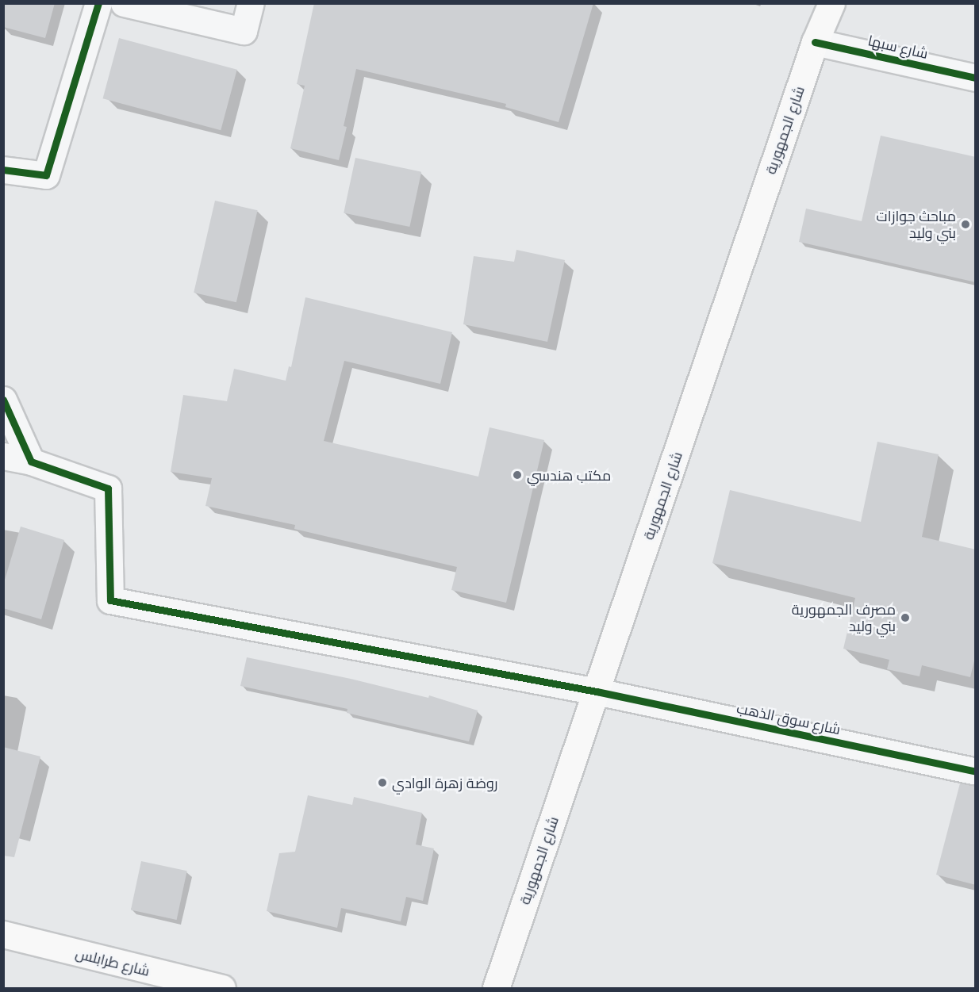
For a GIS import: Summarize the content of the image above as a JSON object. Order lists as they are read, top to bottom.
{
  "streets": {
    "main road": ["شارع الجمهورية", "شارع طرابلس"],
    "street": ["شارع سبها", "شارع سوق الذهب"]
  },
  "crossings": [
    ["شارع سبها", "شارع الجمهورية"],
    ["شارع الجمهورية", "شارع سوق الذهب"]
  ],
  "places": [
    "مباحث جوازات بني وليد",
    "مكتب هندسي",
    "مصرف الجمهورية بني وليد",
    "روضة زهرة الوادي"
  ]
}
